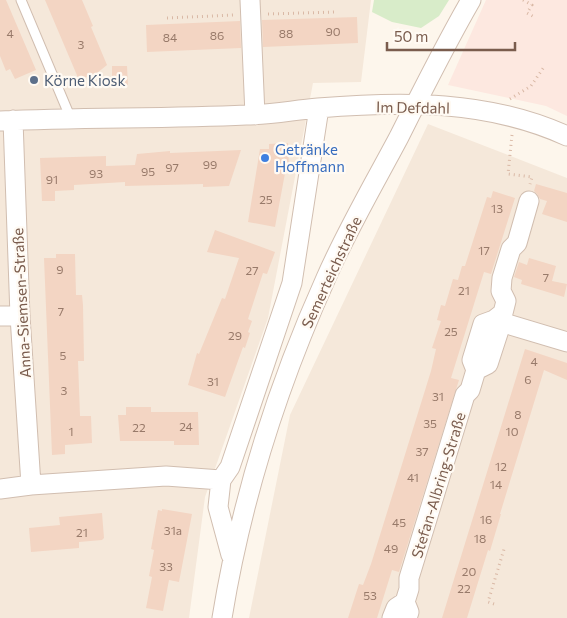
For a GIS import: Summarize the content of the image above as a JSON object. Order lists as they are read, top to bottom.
{
  "streets": {
    "street": [
      "Im Defdahl",
      "Semerteichstraße",
      "Anna-Siemsen-Straße",
      "Stefan-Albring-Straße"
    ]
  },
  "crossings": [
    ["Im Defdahl", "Semerteichstraße"],
    ["Im Defdahl", "Anna-Siemsen-Straße"]
  ],
  "places": ["Körne Kiosk", "Getränke Hoffmann"],
  "house_numbers": [
    "90",
    "4",
    "88",
    "86",
    "84",
    "3",
    "99",
    "97",
    "95",
    "93",
    "91",
    "25",
    "13",
    "17",
    "9",
    "27",
    "7",
    "21",
    "7",
    "25",
    "29",
    "5",
    "4",
    "6",
    "31",
    "3",
    "31",
    "8",
    "35",
    "24",
    "22",
    "1",
    "10",
    "37",
    "12",
    "41",
    "14",
    "16",
    "45",
    "31a",
    "21",
    "18",
    "49",
    "33",
    "20",
    "22",
    "53"
  ],
  "scale_bar": "50 m"
}
